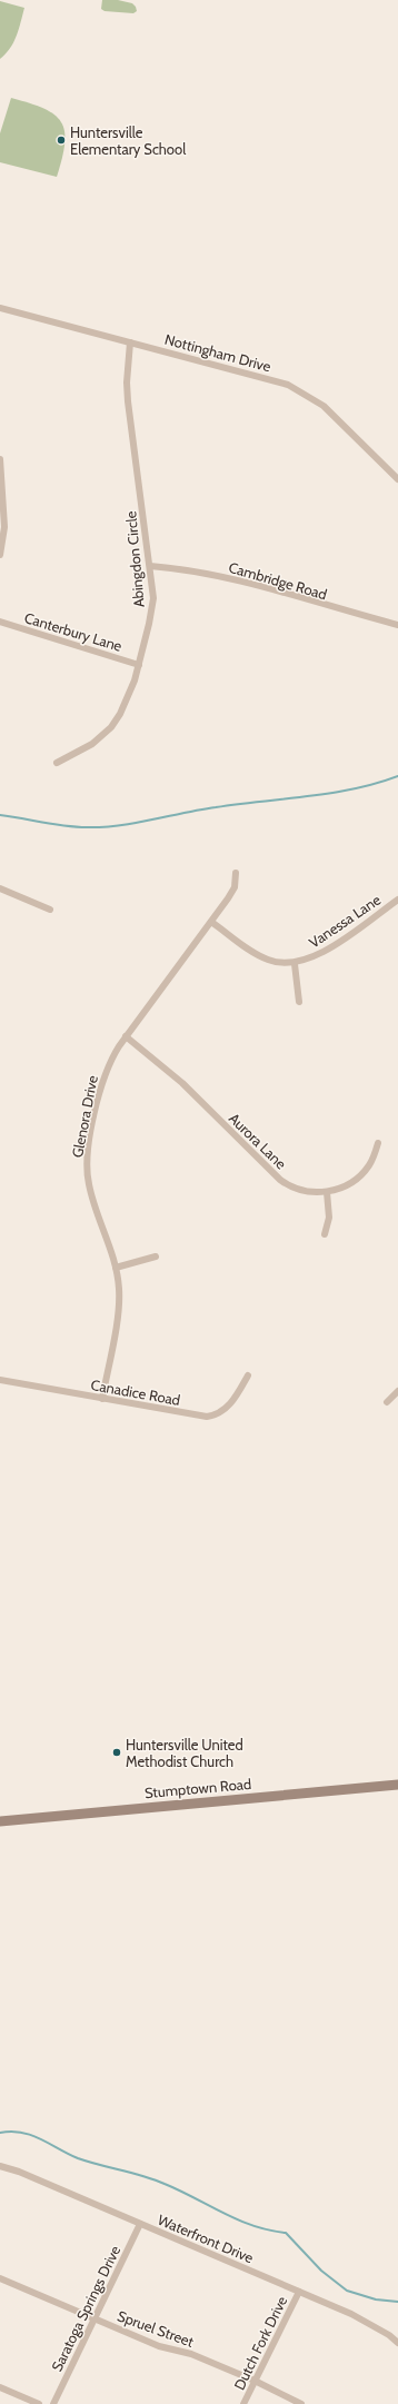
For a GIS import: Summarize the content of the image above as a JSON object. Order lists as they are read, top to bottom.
{
  "streets": {
    "street": [
      "Nottingham Drive",
      "Abingdon Circle",
      "Cambridge Road",
      "Canterbury Lane",
      "Vanessa Lane",
      "Glenora Drive",
      "Aurora Lane",
      "Canadice Road",
      "Stumptown Road",
      "Waterfront Drive",
      "Saratoga Springs Drive",
      "Spruel Street",
      "Dutch Fork Drive"
    ]
  },
  "crossings": [
    ["Nottingham Drive", "Abingdon Circle"],
    ["Abingdon Circle", "Cambridge Road"],
    ["Abingdon Circle", "Canterbury Lane"],
    ["Vanessa Lane", "Glenora Drive"],
    ["Glenora Drive", "Aurora Lane"],
    ["Glenora Drive", "Canadice Road"],
    ["Waterfront Drive", "Saratoga Springs Drive"],
    ["Waterfront Drive", "Dutch Fork Drive"],
    ["Saratoga Springs Drive", "Spruel Street"],
    ["Spruel Street", "Dutch Fork Drive"]
  ],
  "places": ["Huntersville Elementary School", "Huntersville United Methodist Church"]
}
